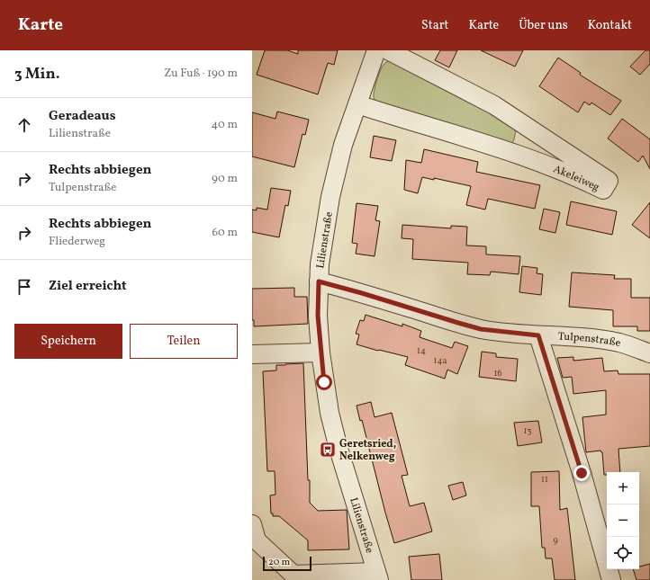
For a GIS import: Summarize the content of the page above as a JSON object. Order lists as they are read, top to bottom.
{
  "streets": {
    "street": ["Akeleiweg", "Lilienstraße", "Tulpenstraße"]
  },
  "crossings": [
    ["Akeleiweg", "Lilienstraße"],
    ["Lilienstraße", "Tulpenstraße"]
  ],
  "places": {
    "bus stop": ["Geretsried, Nelkenweg"]
  },
  "house_numbers": [
    "14",
    "14a",
    "16",
    "13",
    "11",
    "9"
  ],
  "scale_bar": "20 m",
  "page": {
    "header": "Karte",
    "nav": [
      "Start",
      "Karte",
      "Über uns",
      "Kontakt"
    ],
    "heading": ["3 Min.", "Zu Fuß · 190 m"],
    "list": [
      ["Geradeaus", "Lilienstraße", "40 m"],
      ["Rechts abbiegen", "Tulpenstraße", "90 m"],
      ["Rechts abbiegen", "Fliederweg", "60 m"],
      "Ziel erreicht"
    ],
    "buttons": ["Speichern", "Teilen"],
    "map_buttons": ["+", "−"],
    "scale": "20 m"
  }
}
